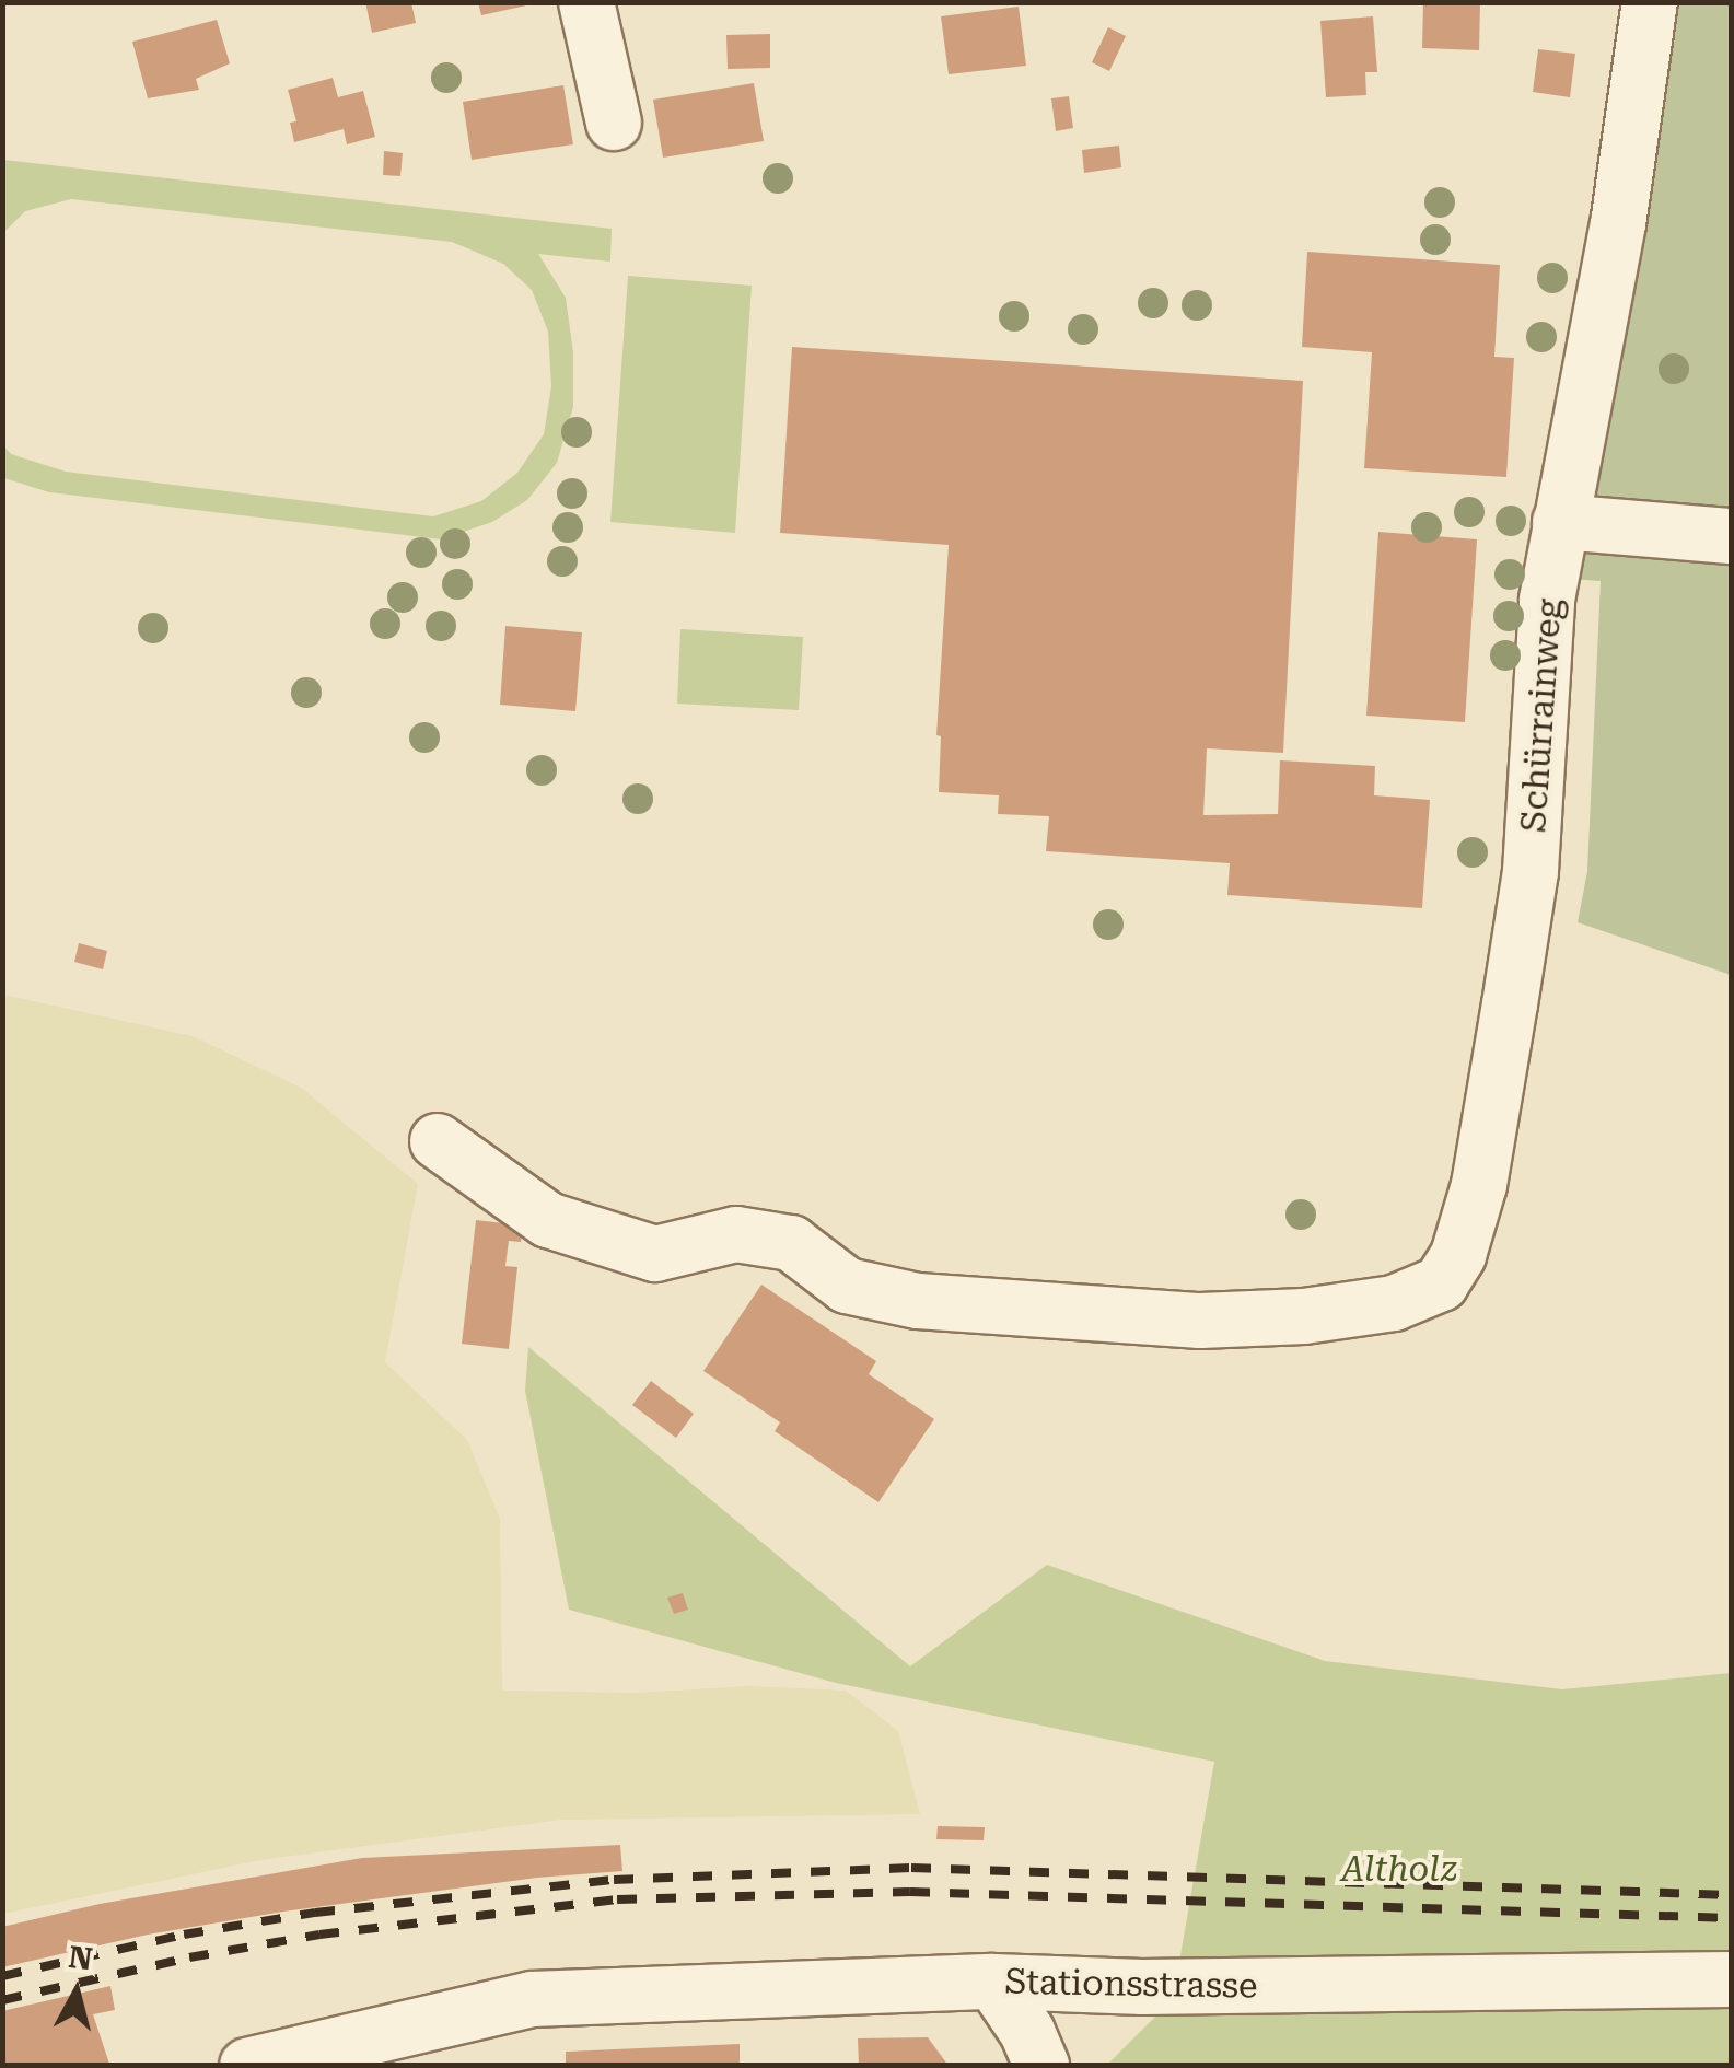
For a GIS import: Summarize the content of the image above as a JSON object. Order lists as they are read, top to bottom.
{
  "streets": {
    "street": ["Schürrainweg", "Stationsstrasse"]
  },
  "parks": ["Altholz"],
  "north": "top"
}
